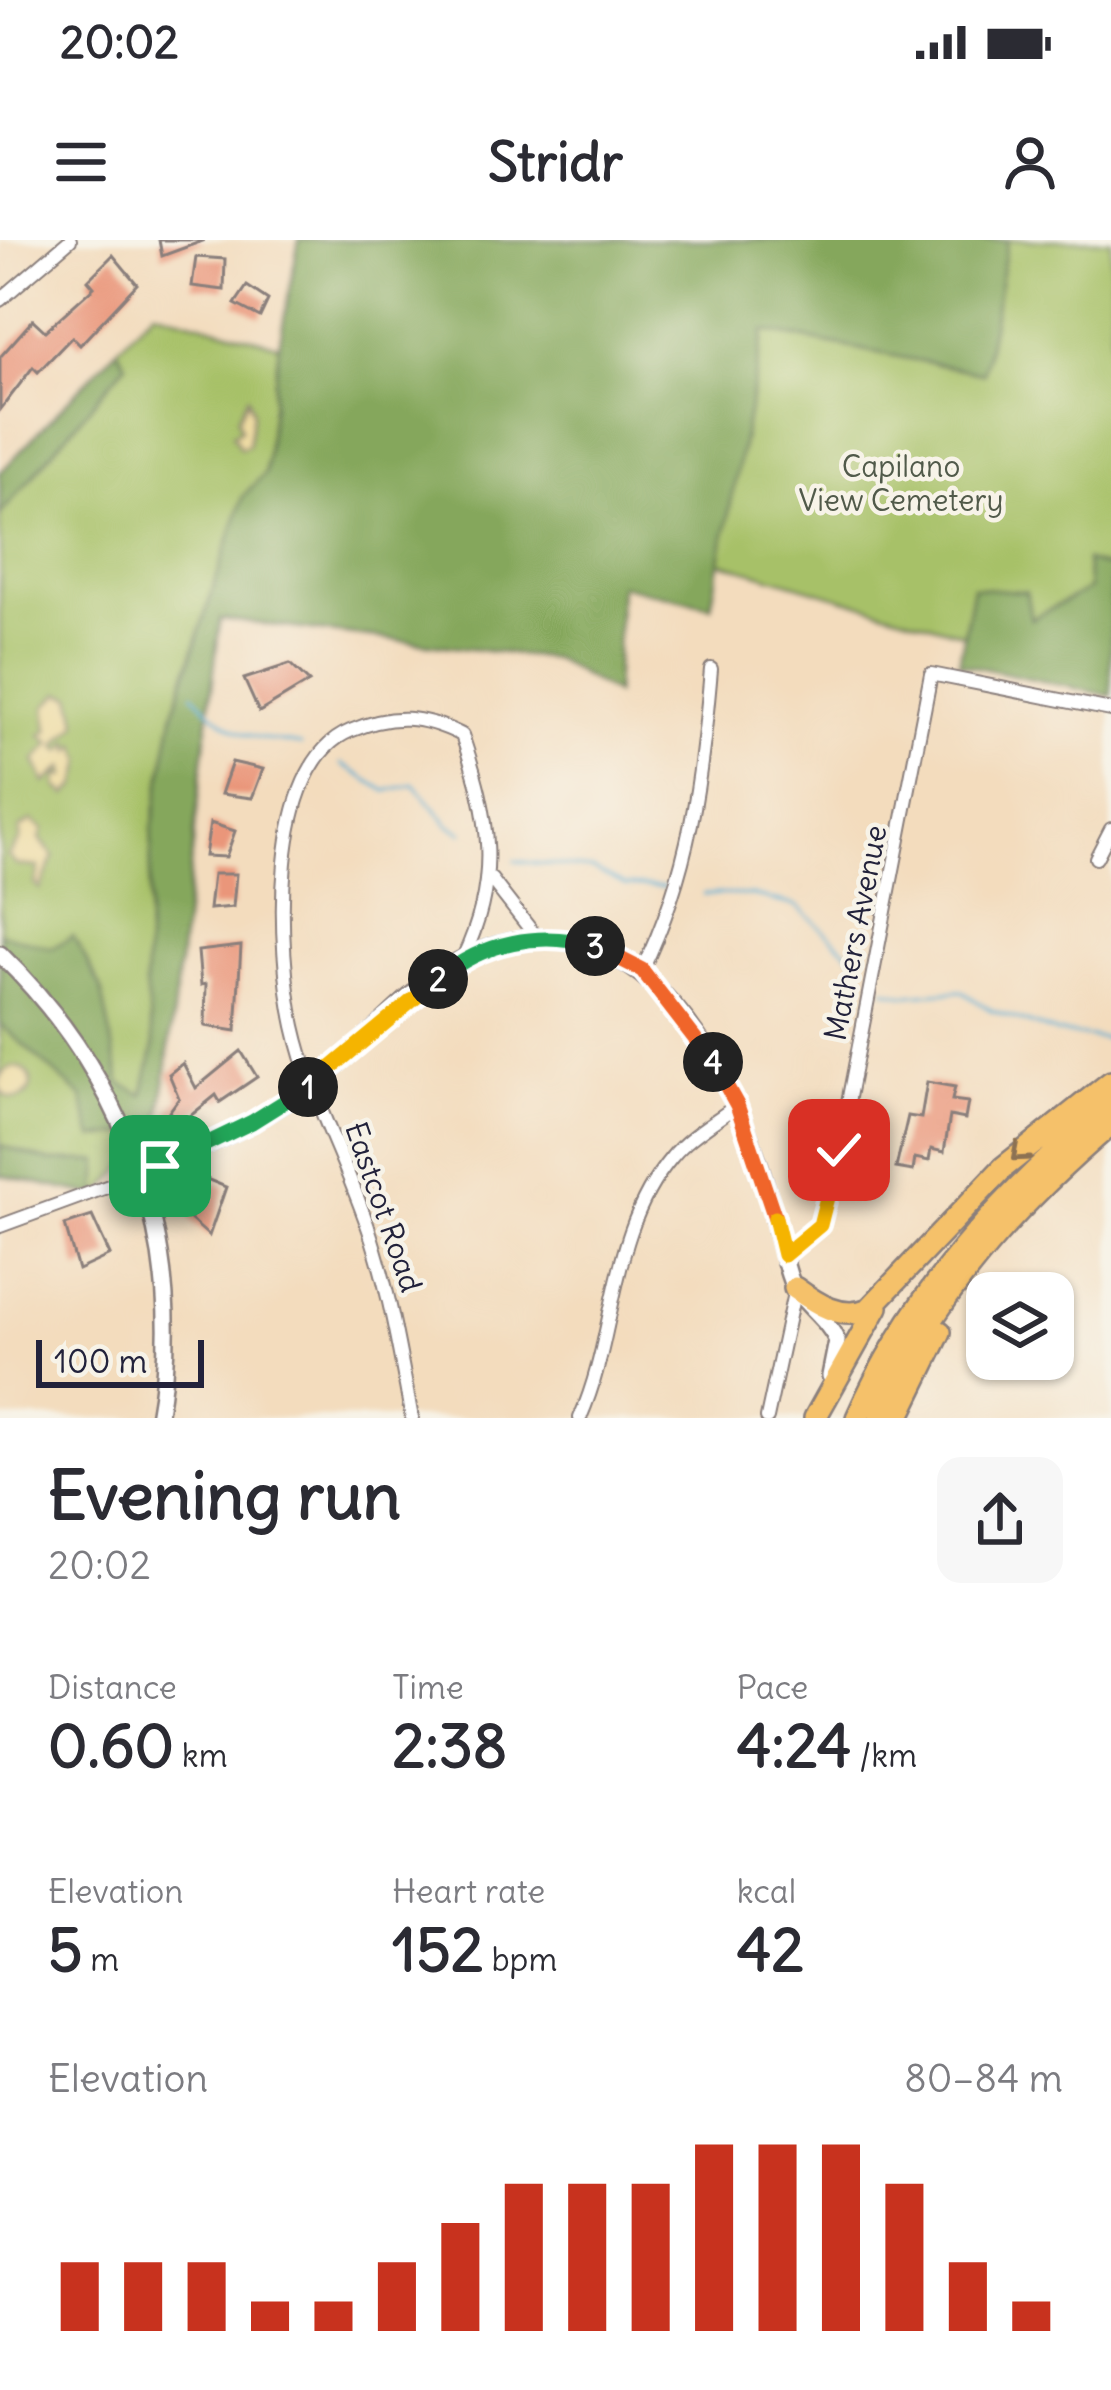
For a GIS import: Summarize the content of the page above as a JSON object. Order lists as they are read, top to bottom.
{
  "streets": {
    "street": ["Mathers Avenue", "Eastcot Road"]
  },
  "parks": ["Capilano View Cemetery"],
  "scale_bar": "100 m",
  "page": {
    "status": "20:02",
    "header": "Stridr",
    "pins": [
      "3",
      "2",
      "4",
      "1"
    ],
    "scale": "100 m",
    "heading": ["Evening run", "20:02"],
    "stats": [
      ["Distance", "0.60 km"],
      ["Time", "2:38"],
      ["Pace", "4:24 /km"],
      ["Elevation", "5 m"],
      ["Heart rate", "152 bpm"],
      ["kcal", "42"]
    ],
    "chart": ["Elevation", "80–84 m"]
  }
}
